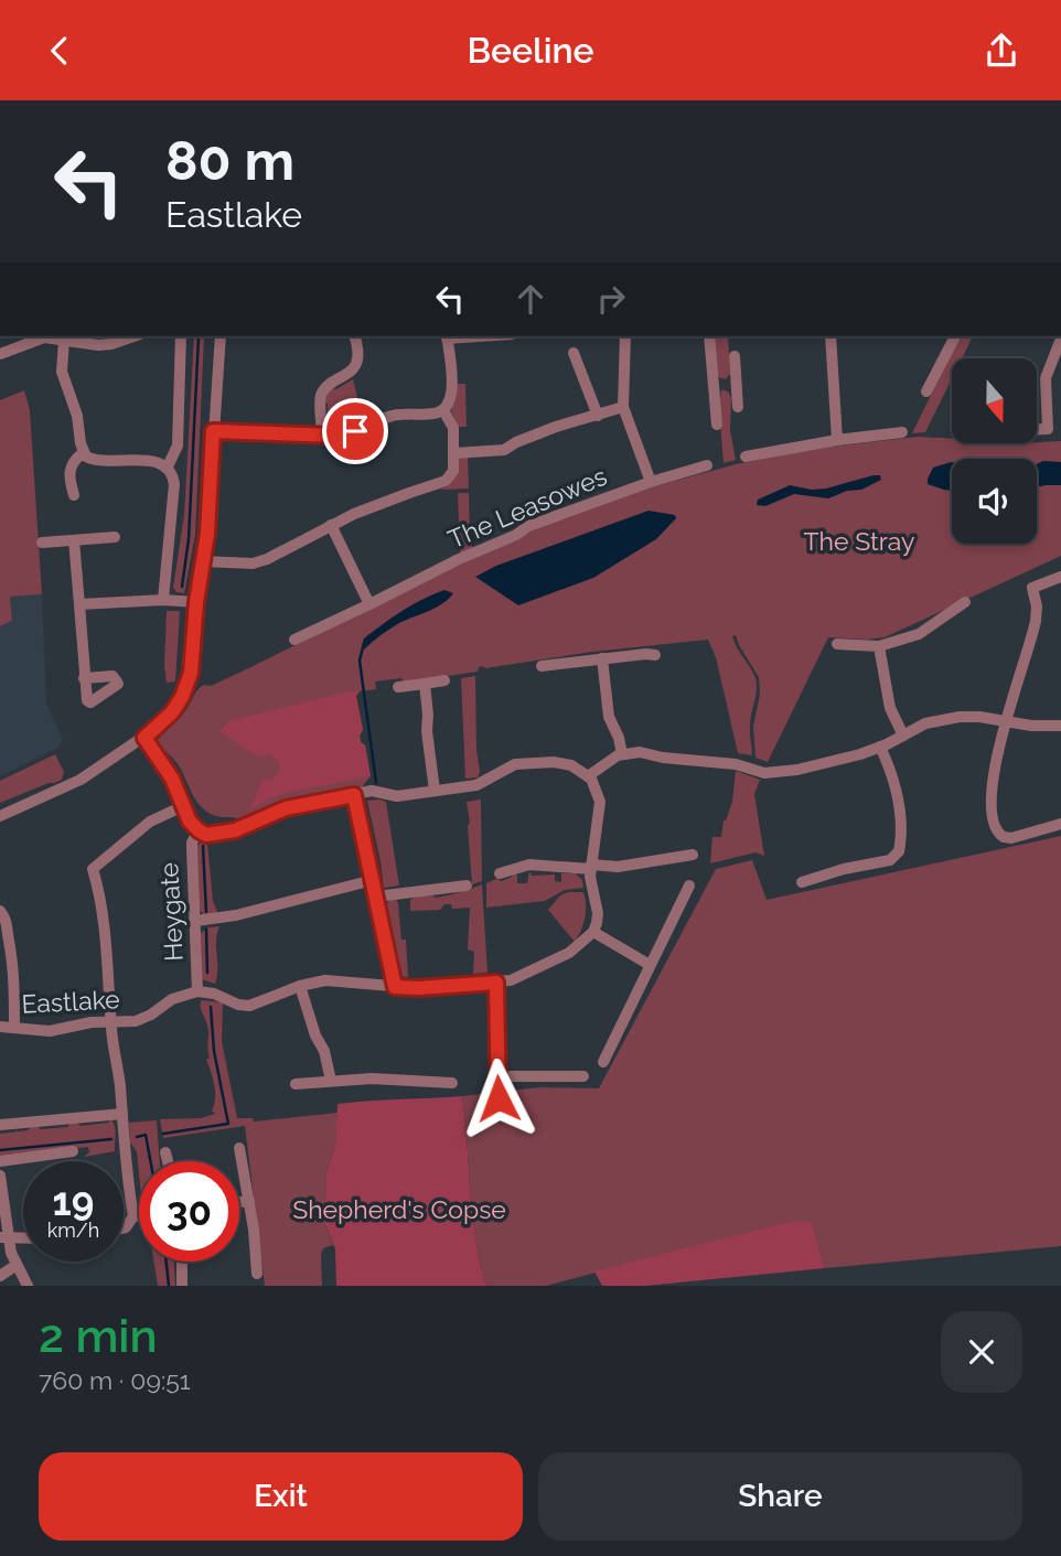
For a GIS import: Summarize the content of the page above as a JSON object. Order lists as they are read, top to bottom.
{
  "streets": {
    "street": ["The Leasowes", "Heygate", "Eastlake"]
  },
  "crossings": [
    ["Heygate", "Eastlake"]
  ],
  "parks": ["The Stray", "Shepherd's Copse"],
  "north": "bottom",
  "page": {
    "header": "Beeline",
    "turn": ["80 m", "Eastlake"],
    "speed": "19 km/h",
    "limit": "30",
    "heading": ["2 min", "760 m · 09:51"],
    "buttons": ["Exit", "Share"]
  }
}
